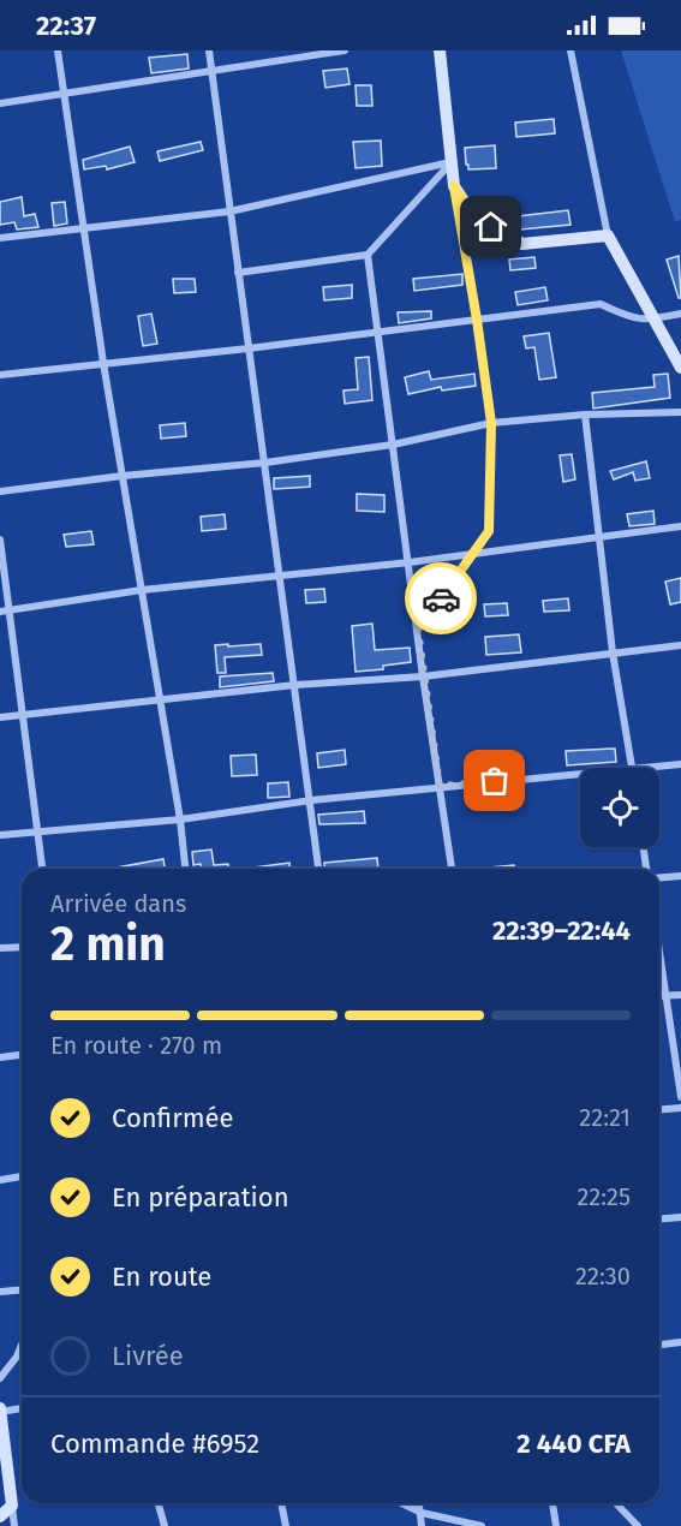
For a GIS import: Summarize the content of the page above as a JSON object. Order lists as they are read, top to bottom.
{
  "page": {
    "status": "22:37",
    "heading": ["2 min", "Arrivée dans", "22:39–22:44"],
    "panel": ["Commande #6952", "2 440 CFA"],
    "bar": "En route · 270 m",
    "list": [
      ["Confirmée", "22:21"],
      ["En préparation", "22:25"],
      ["En route", "22:30"],
      "Livrée"
    ]
  }
}
